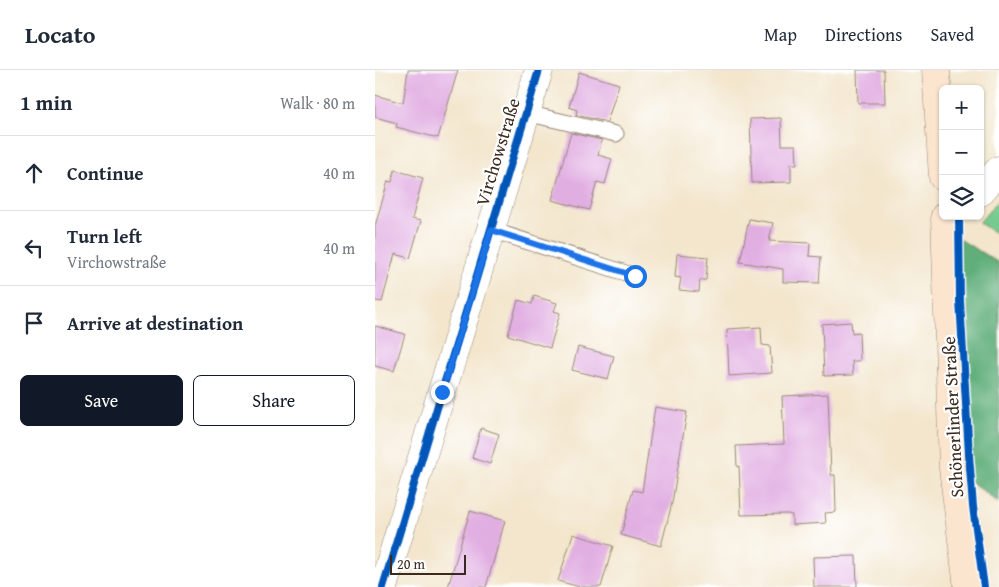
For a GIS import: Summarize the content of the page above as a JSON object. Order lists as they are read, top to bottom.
{
  "streets": {
    "street": ["Virchowstraße", "Schönerlinder Straße"]
  },
  "scale_bar": "20 m",
  "page": {
    "header": "Locato",
    "nav": ["Map", "Directions", "Saved"],
    "heading": ["1 min", "Walk · 80 m"],
    "map_buttons": ["+", "−"],
    "list": [
      ["Continue", "40 m"],
      ["Turn left", "Virchowstraße", "40 m"],
      "Arrive at destination"
    ],
    "buttons": ["Save", "Share"],
    "scale": "20 m"
  }
}
